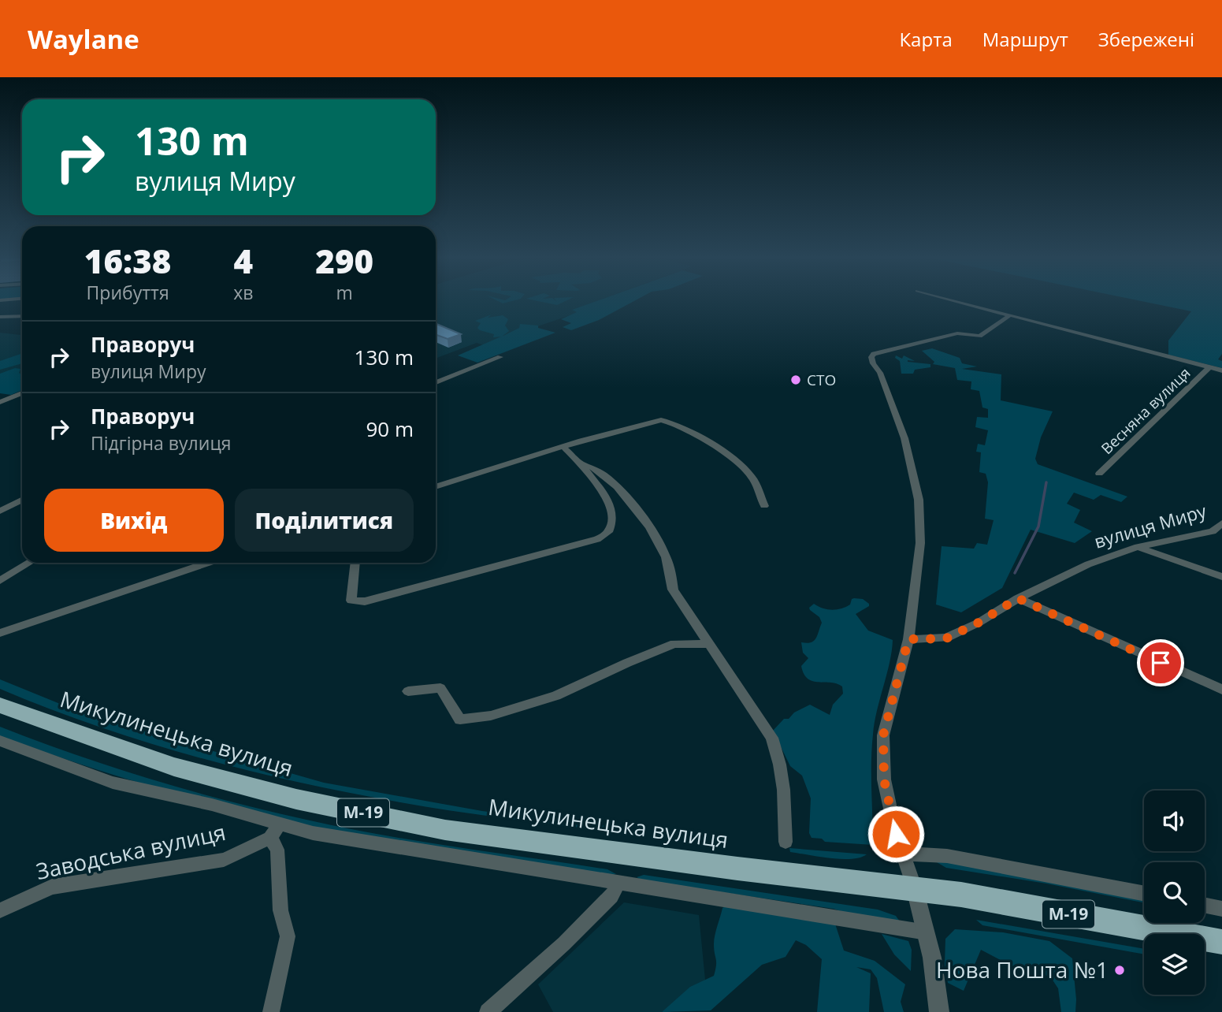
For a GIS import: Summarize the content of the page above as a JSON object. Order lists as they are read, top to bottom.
{
  "streets": {
    "highway": ["Микулинецька вулиця", "М-19"],
    "street": ["Весняна вулиця", "вулиця Миру", "Заводська вулиця"]
  },
  "places": ["СТО", "Нова Пошта №1"],
  "page": {
    "header": "Waylane",
    "nav": ["Карта", "Маршрут", "Збережені"],
    "turn": ["130 m", "вулиця Миру"],
    "eta": [
      "16:38",
      "Прибуття",
      "4",
      "хв",
      "290",
      "m"
    ],
    "list": [
      {
        "name": "Праворуч",
        "note": "вулиця Миру",
        "value": "130 m"
      },
      {
        "name": "Праворуч",
        "note": "Підгірна вулиця",
        "value": "90 m"
      }
    ],
    "buttons": ["Вихід", "Поділитися"]
  }
}
